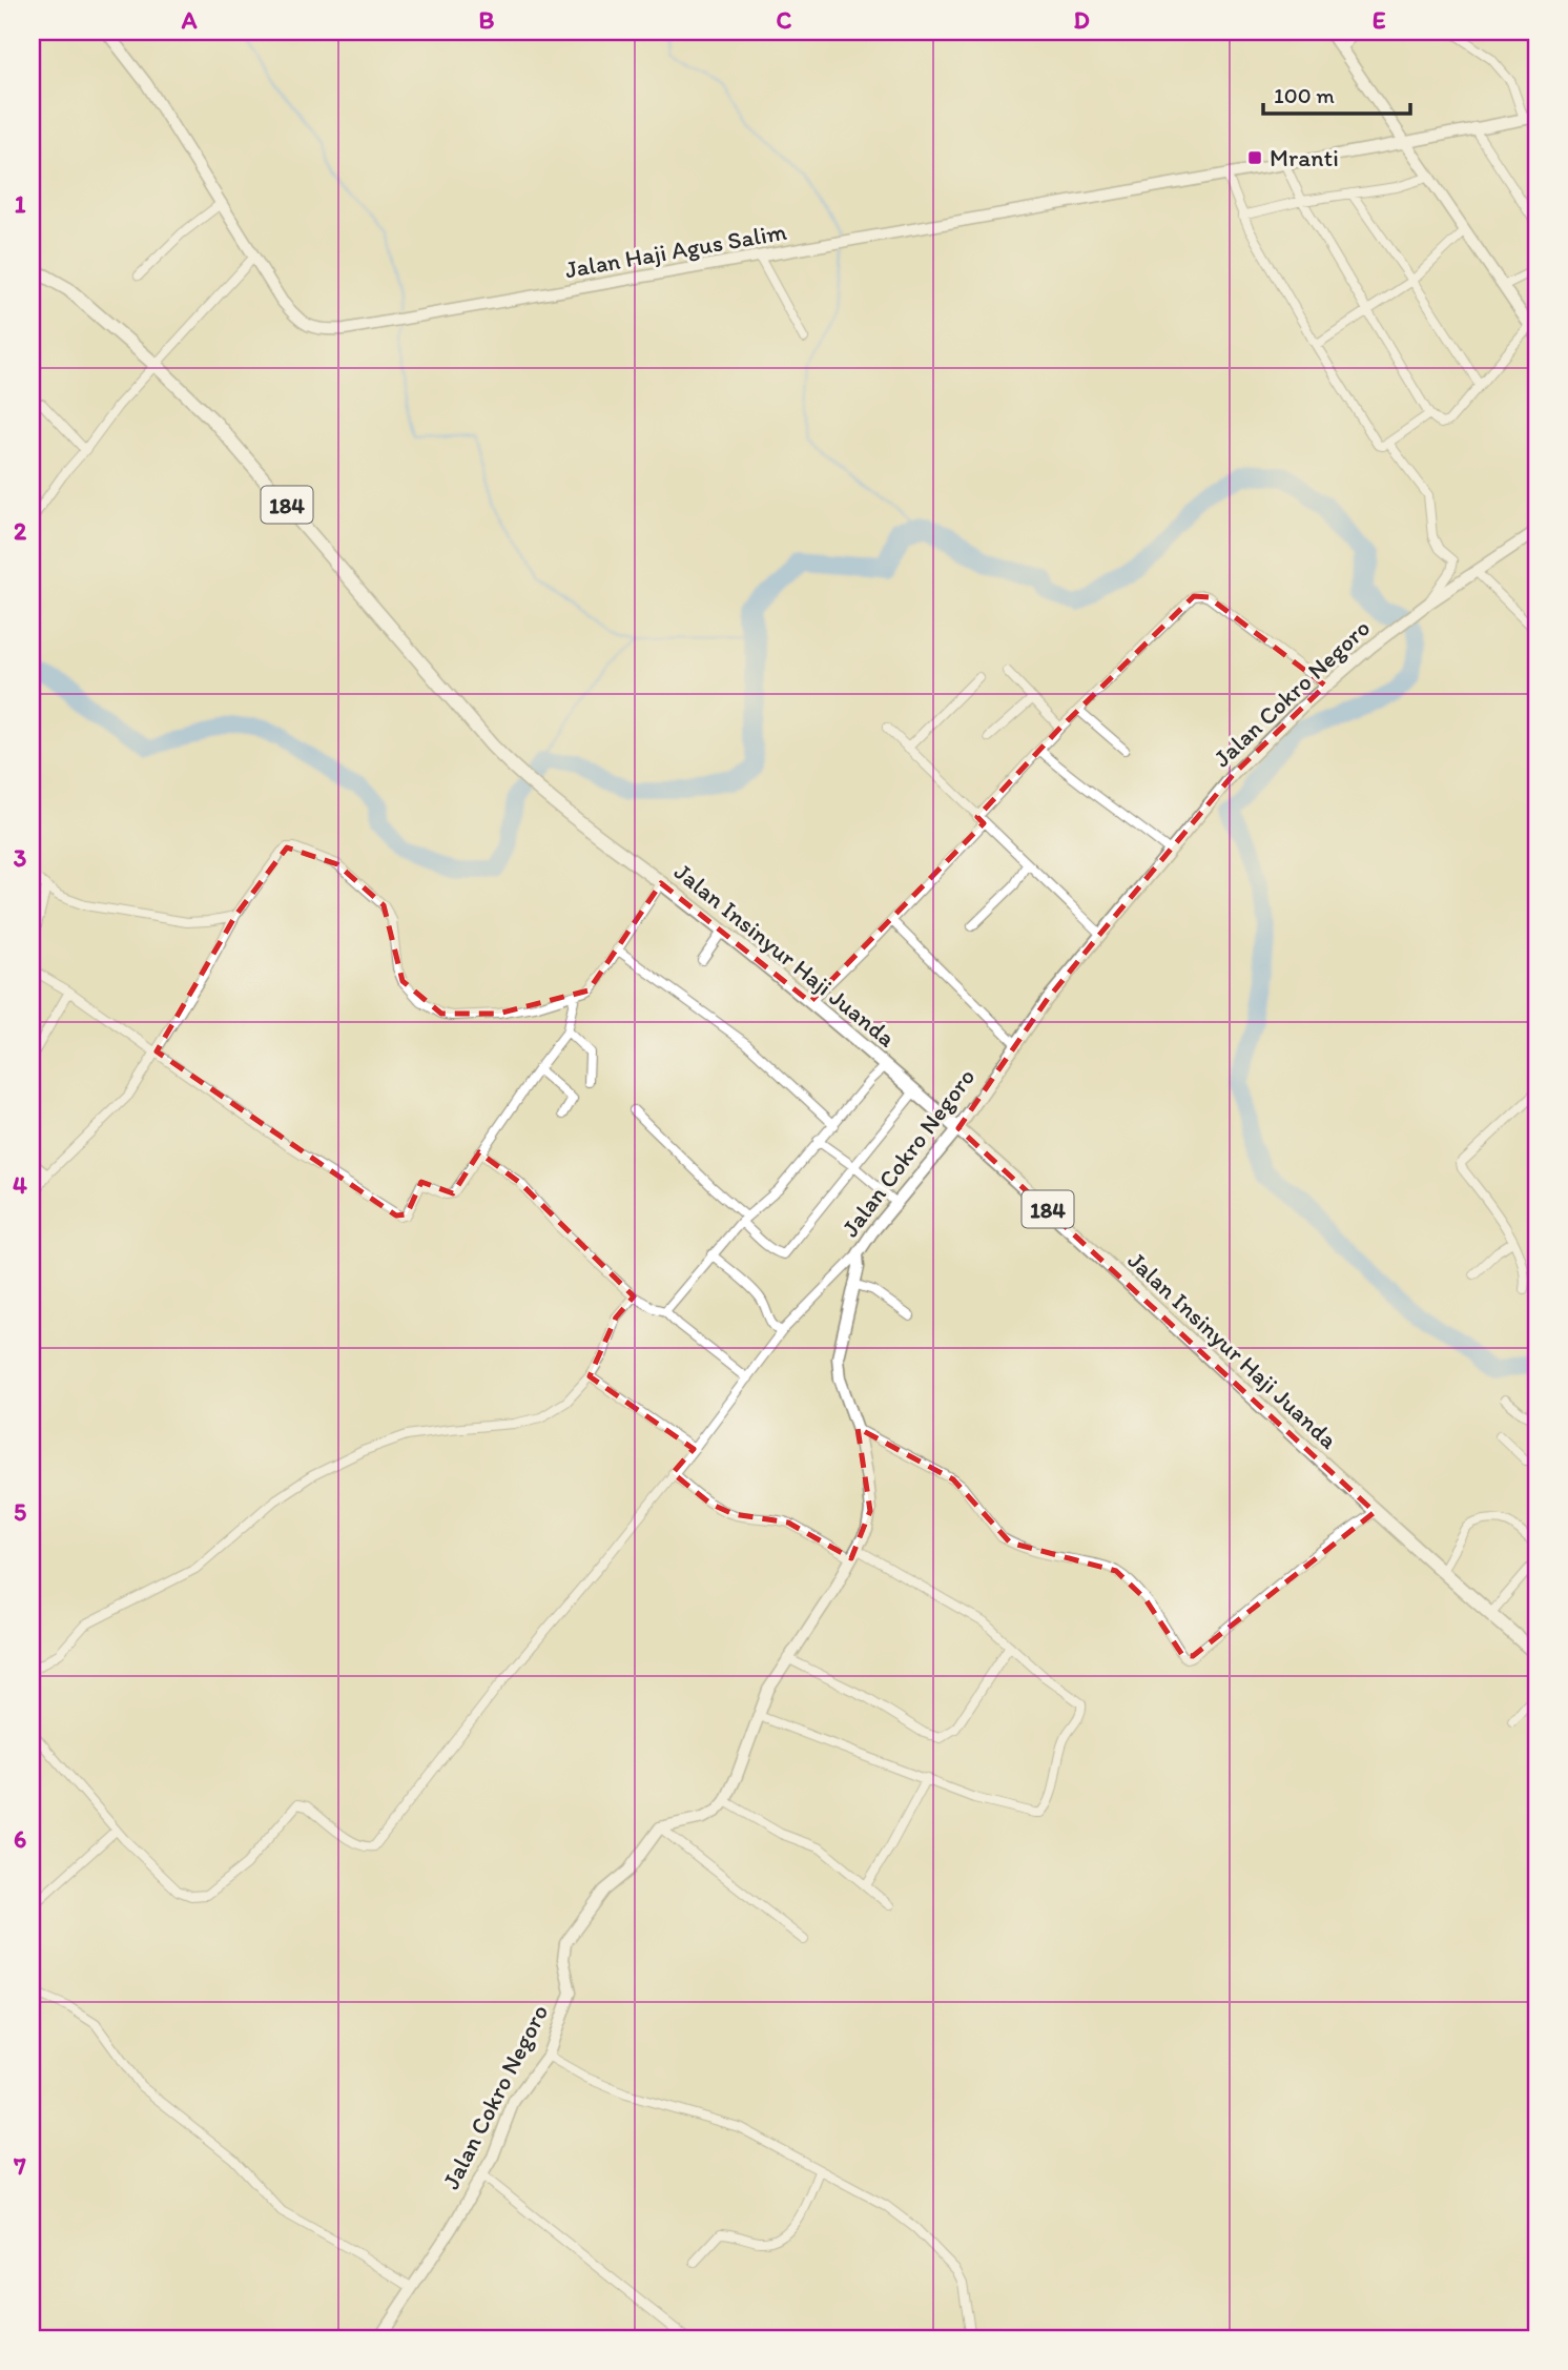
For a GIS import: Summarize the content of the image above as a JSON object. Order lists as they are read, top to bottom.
{
  "streets": {
    "main road": ["184", "Jalan Insinyur Haji Juanda"],
    "street": ["Jalan Haji Agus Salim", "Jalan Cokro Negoro"]
  },
  "crossings": [
    ["Jalan Cokro Negoro", "Jalan Insinyur Haji Juanda"]
  ],
  "places": {
    "transit": ["Mranti"]
  },
  "scale_bar": "100 m",
  "grid": {
    "columns": [
      "A",
      "B",
      "C",
      "D",
      "E"
    ],
    "rows": [
      "1",
      "2",
      "3",
      "4",
      "5",
      "6",
      "7"
    ]
  }
}
